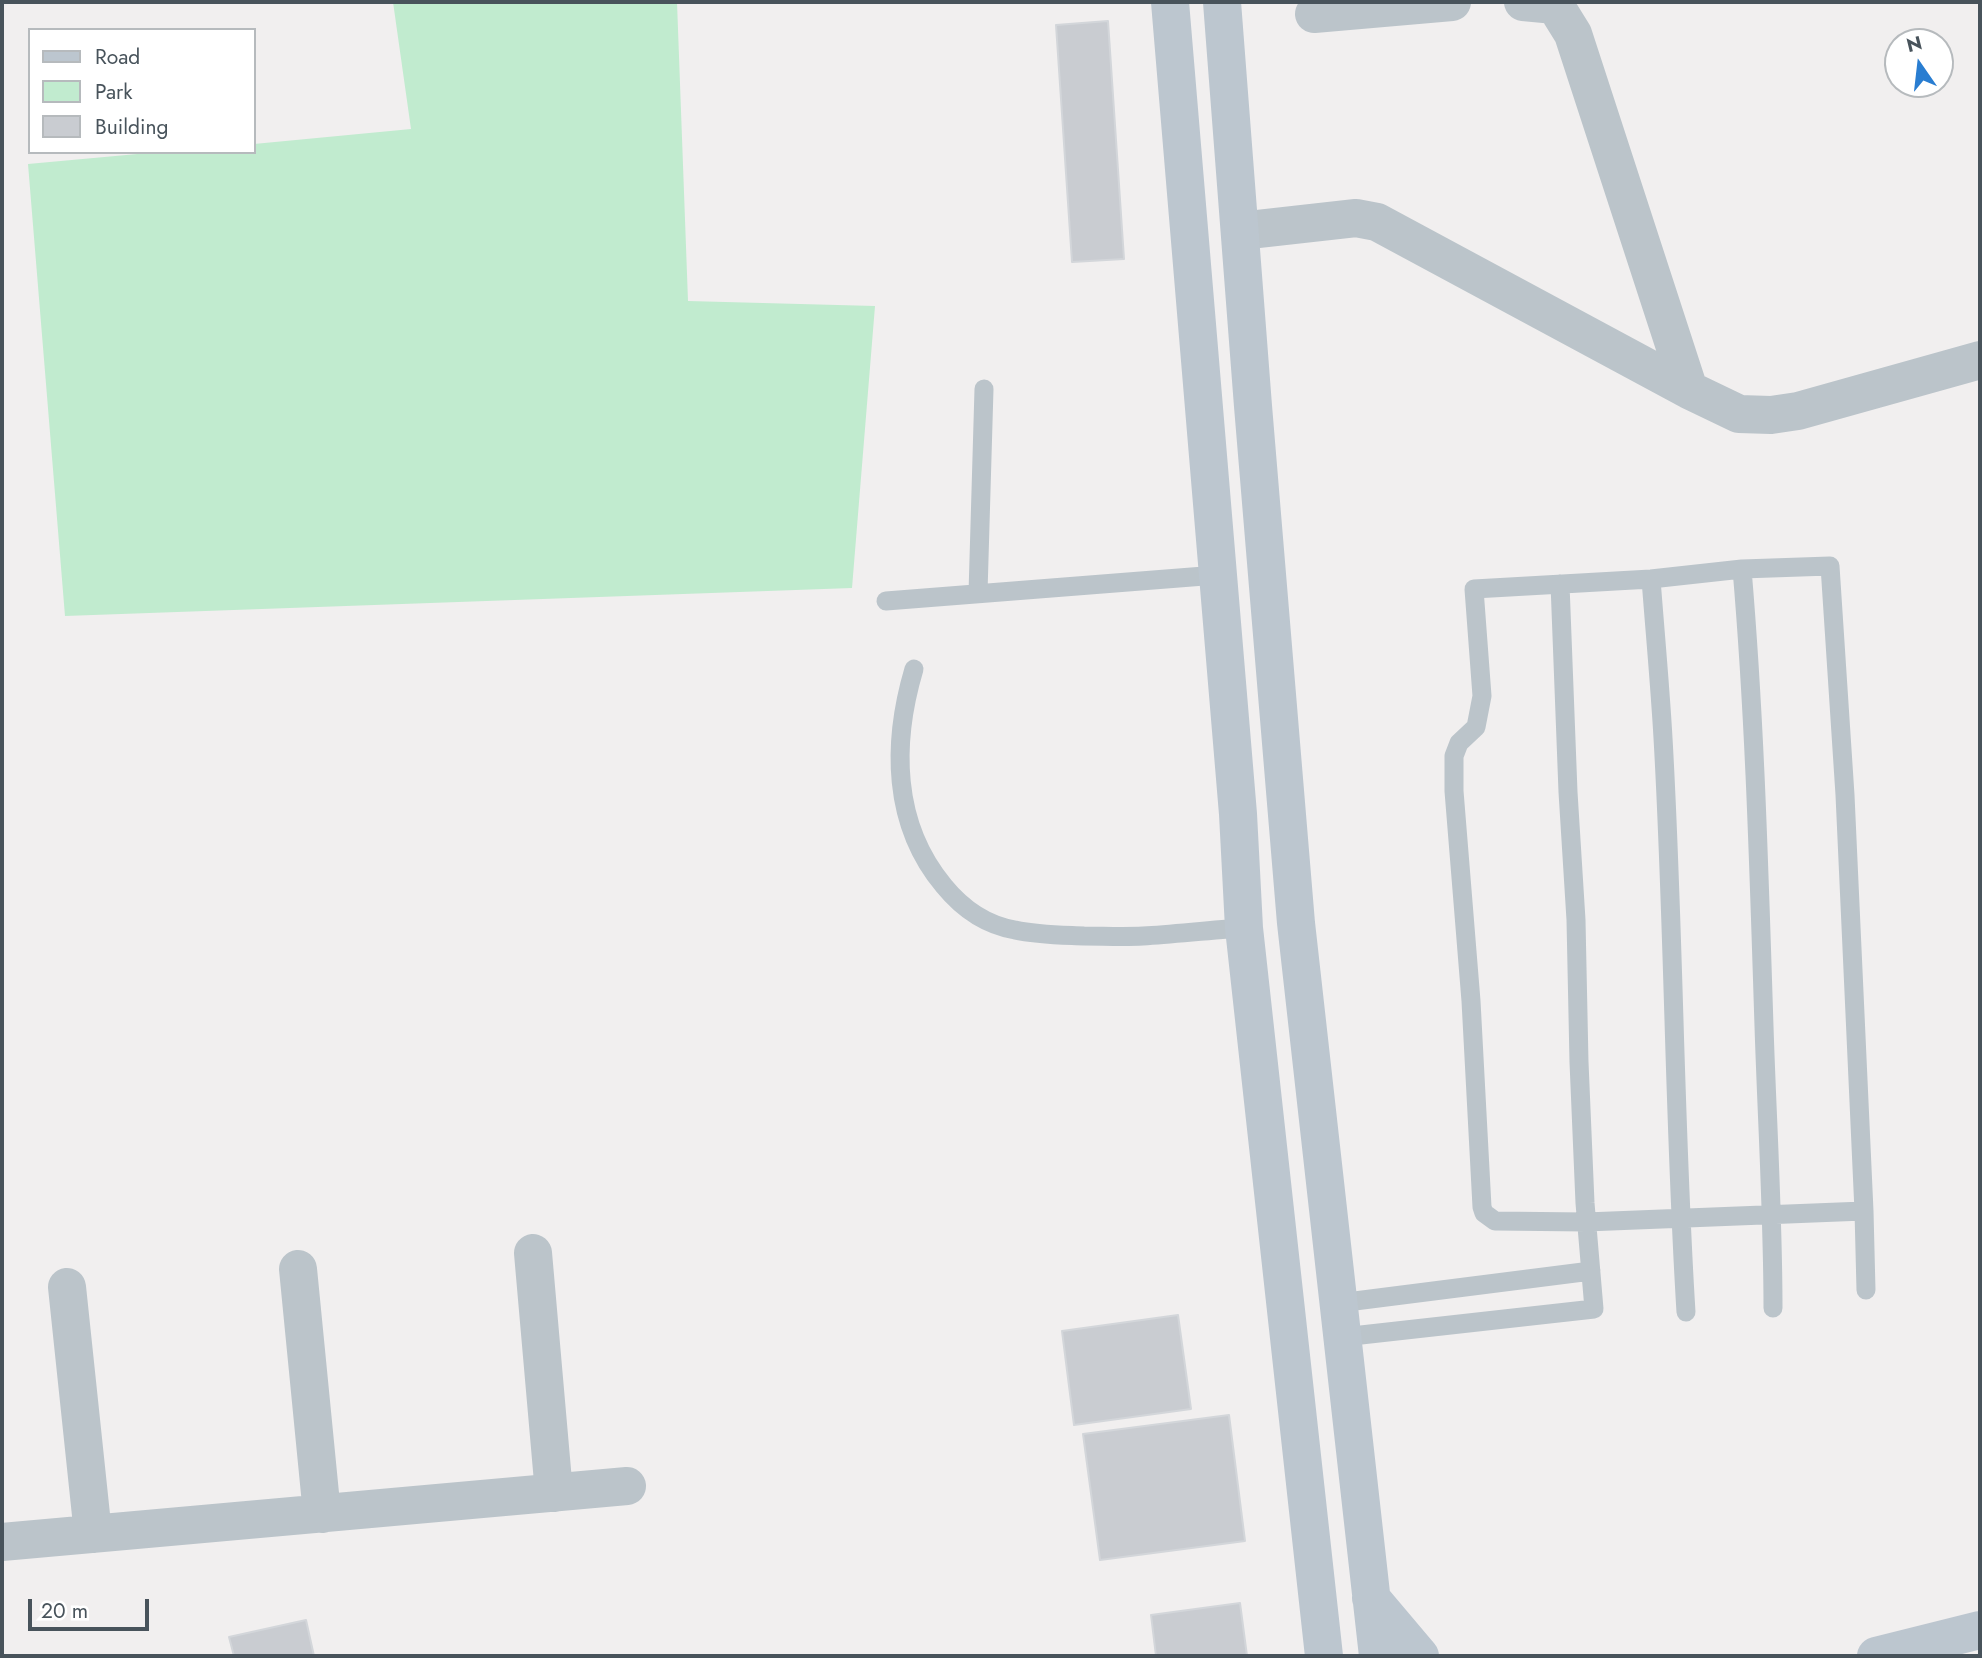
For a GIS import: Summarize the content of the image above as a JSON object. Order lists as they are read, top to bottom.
{
  "legend": ["Road", "Park", "Building"],
  "scale_bar": "20 m",
  "north": "top"
}
